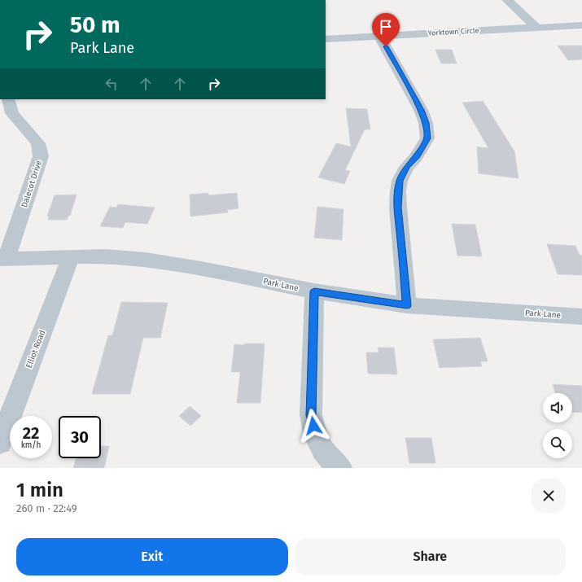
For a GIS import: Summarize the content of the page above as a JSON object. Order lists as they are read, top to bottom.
{
  "streets": {
    "street": [
      "Yorktown Circle",
      "Dalecot Drive",
      "Park Lane",
      "Elliot Road"
    ]
  },
  "crossings": [
    ["Dalecot Drive", "Park Lane"],
    ["Park Lane", "Elliot Road"]
  ],
  "page": {
    "turn": ["50 m", "Park Lane"],
    "speed": "22 km/h",
    "limit": "30",
    "heading": ["1 min", "260 m · 22:49"],
    "buttons": ["Exit", "Share"]
  }
}
